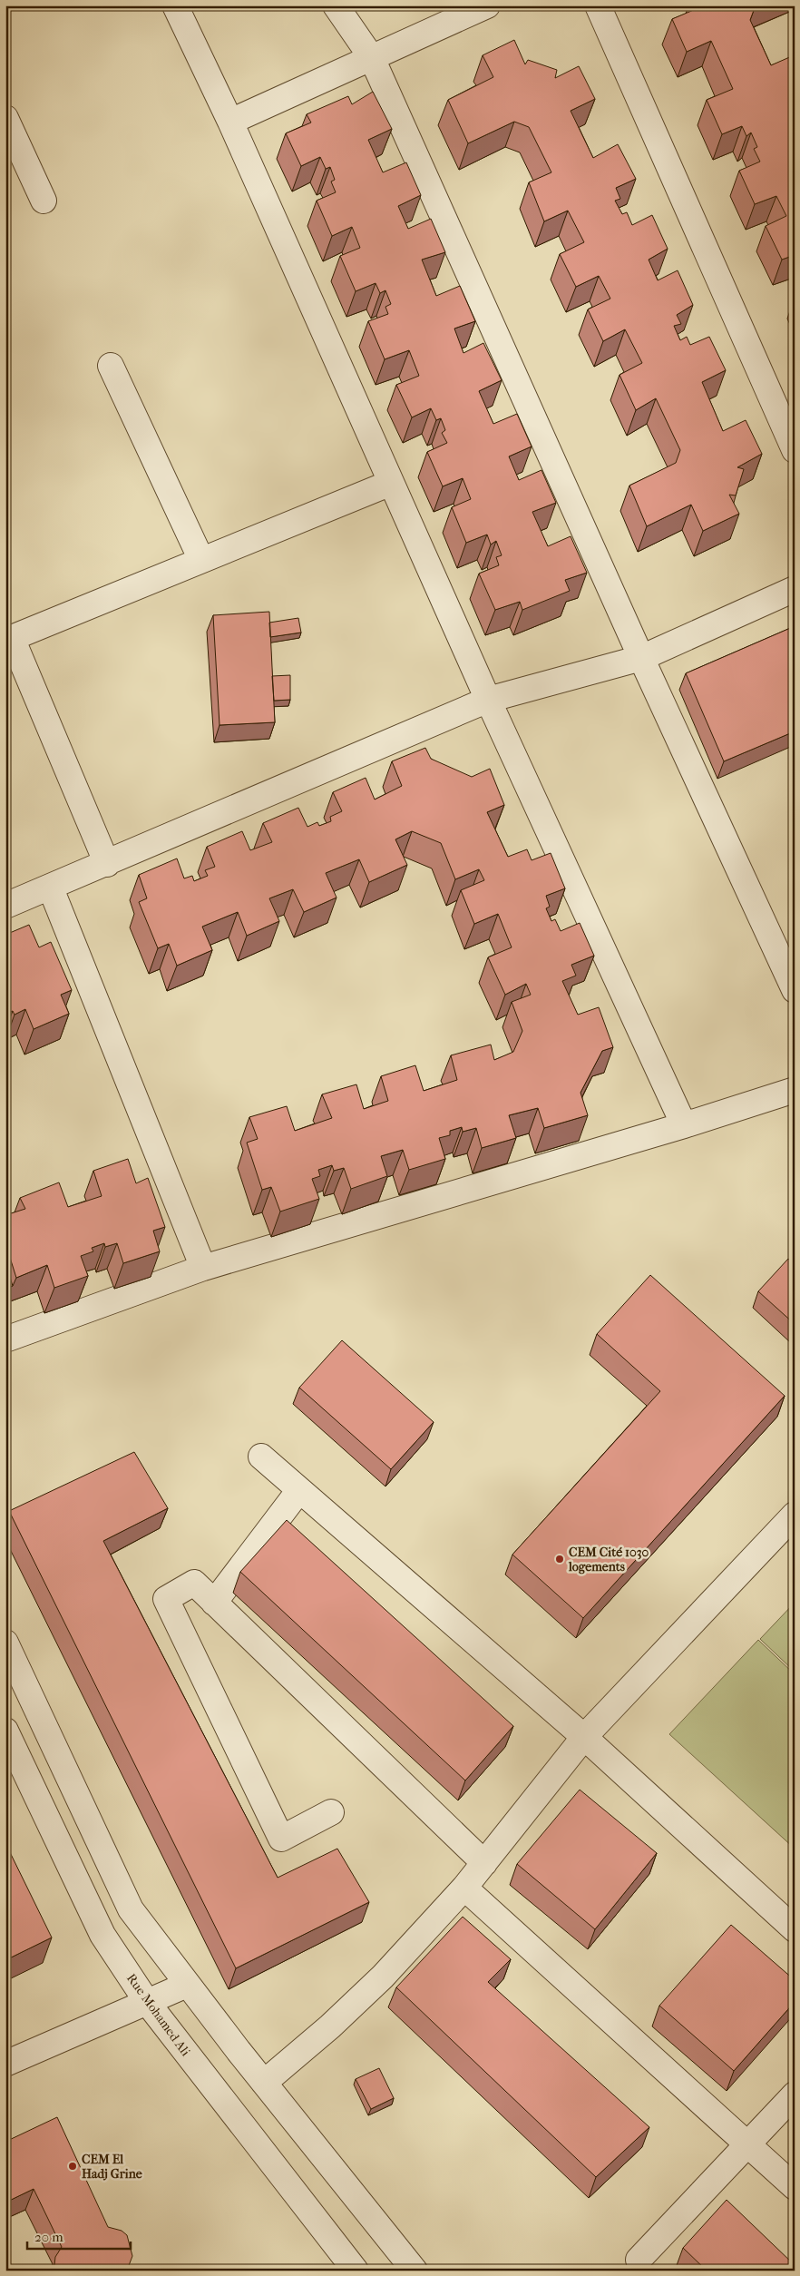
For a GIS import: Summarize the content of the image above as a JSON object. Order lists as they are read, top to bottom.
{
  "streets": {
    "street": ["Rue Mohamed Ali"]
  },
  "places": ["CEM Cité 1030 logements", "CEM El Hadj Grine"],
  "scale_bar": "20 m"
}
